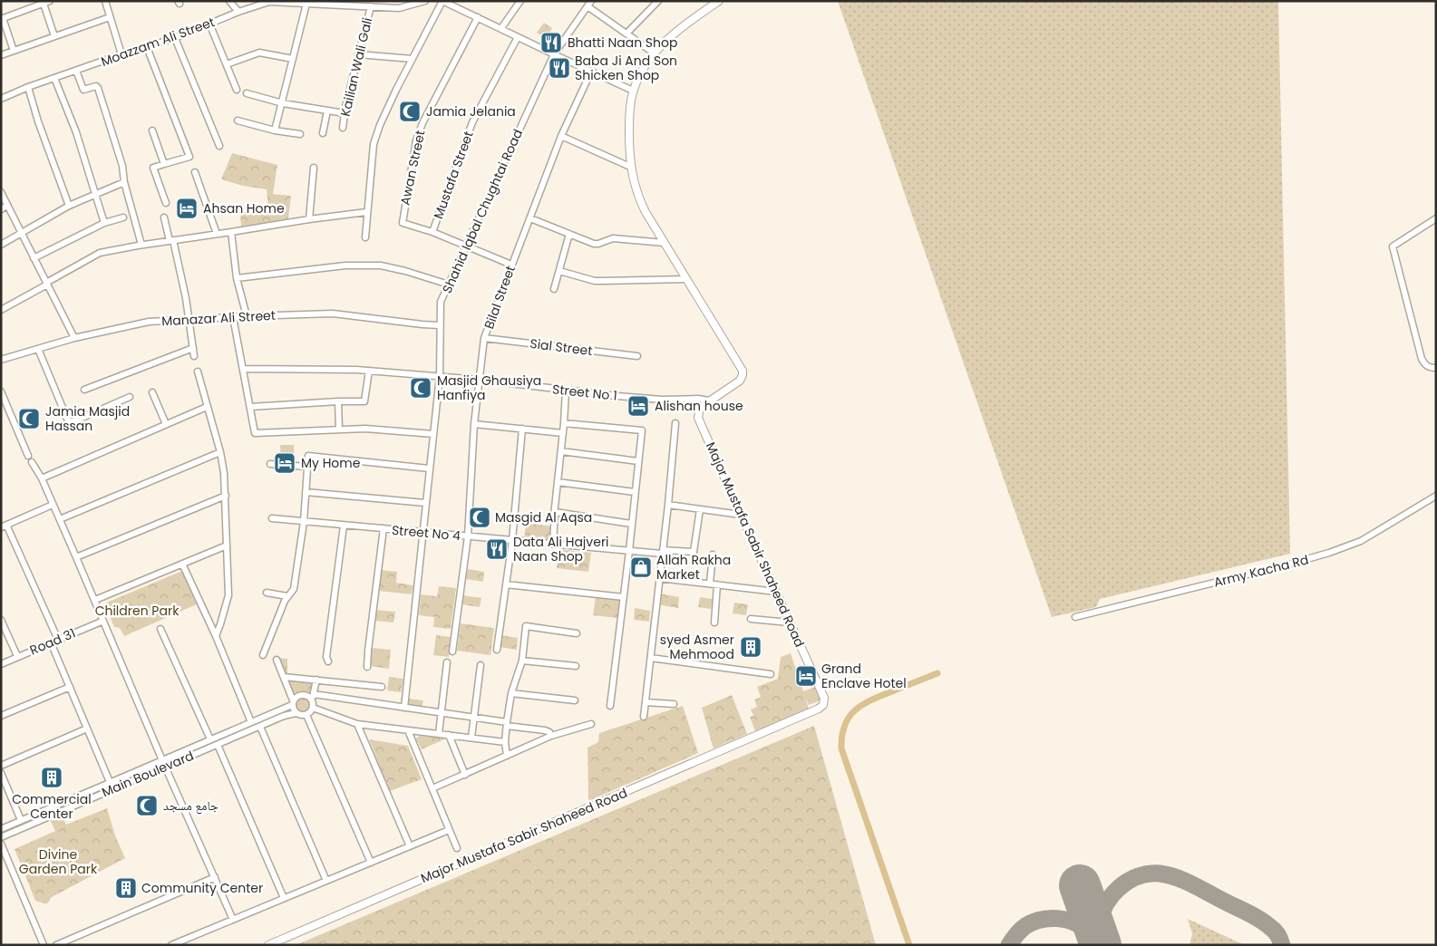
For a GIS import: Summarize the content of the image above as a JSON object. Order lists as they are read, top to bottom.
{
  "streets": {
    "street": [
      "Moazzam Ali Street",
      "Kailian Wali Gali",
      "Awan Street",
      "Mustafa Street",
      "Shahid Iqbal Chughtai Road",
      "Bilal Street",
      "Manazar Ali Street",
      "Sial Street",
      "Street No 1",
      "Street No 4",
      "Major Mustafa Sabir Shaheed Road",
      "Army Kacha Rd",
      "Road 31",
      "Main Boulevard"
    ]
  },
  "crossings": [
    ["Moazzam Ali Street", "Kailian Wali Gali"],
    ["Awan Street", "Mustafa Street"],
    ["Mustafa Street", "Shahid Iqbal Chughtai Road"],
    ["Mustafa Street", "Bilal Street"],
    ["Shahid Iqbal Chughtai Road", "Manazar Ali Street"],
    ["Shahid Iqbal Chughtai Road", "Street No 1"],
    ["Shahid Iqbal Chughtai Road", "Street No 4"],
    ["Bilal Street", "Sial Street"],
    ["Bilal Street", "Street No 1"],
    ["Bilal Street", "Street No 4"],
    ["Street No 1", "Major Mustafa Sabir Shaheed Road"]
  ],
  "parks": ["Children Park", "Divine Garden Park"],
  "places": {
    "restaurant": ["Bhatti Naan Shop", "Baba Ji And Son Shicken Shop", "Data Ali Hajveri Naan Shop"],
    "mosque": [
      "Jamia Jelania",
      "Masjid Ghausiya Hanfiya",
      "Jamia Masjid Hassan",
      "Masgid Al Aqsa",
      "جامع مسجد"
    ],
    "hotel": [
      "Ahsan Home",
      "Alishan house",
      "My Home",
      "Grand Enclave Hotel"
    ],
    "shop": ["Allah Rakha Market"],
    "building": ["syed Asmer Mehmood", "Commercial Center", "Community Center"]
  }
}
